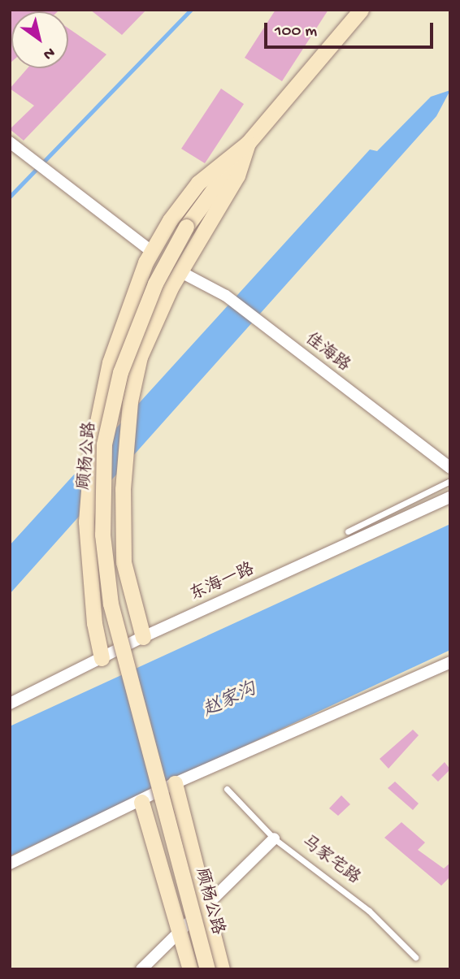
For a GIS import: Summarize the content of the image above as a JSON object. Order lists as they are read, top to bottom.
{
  "streets": {
    "street": ["佳海路", "顾杨公路", "东海一路"],
    "lane": ["马家宅路"]
  },
  "water": ["赵家沟"],
  "scale_bar": "100 m",
  "north": "bottom right"
}
